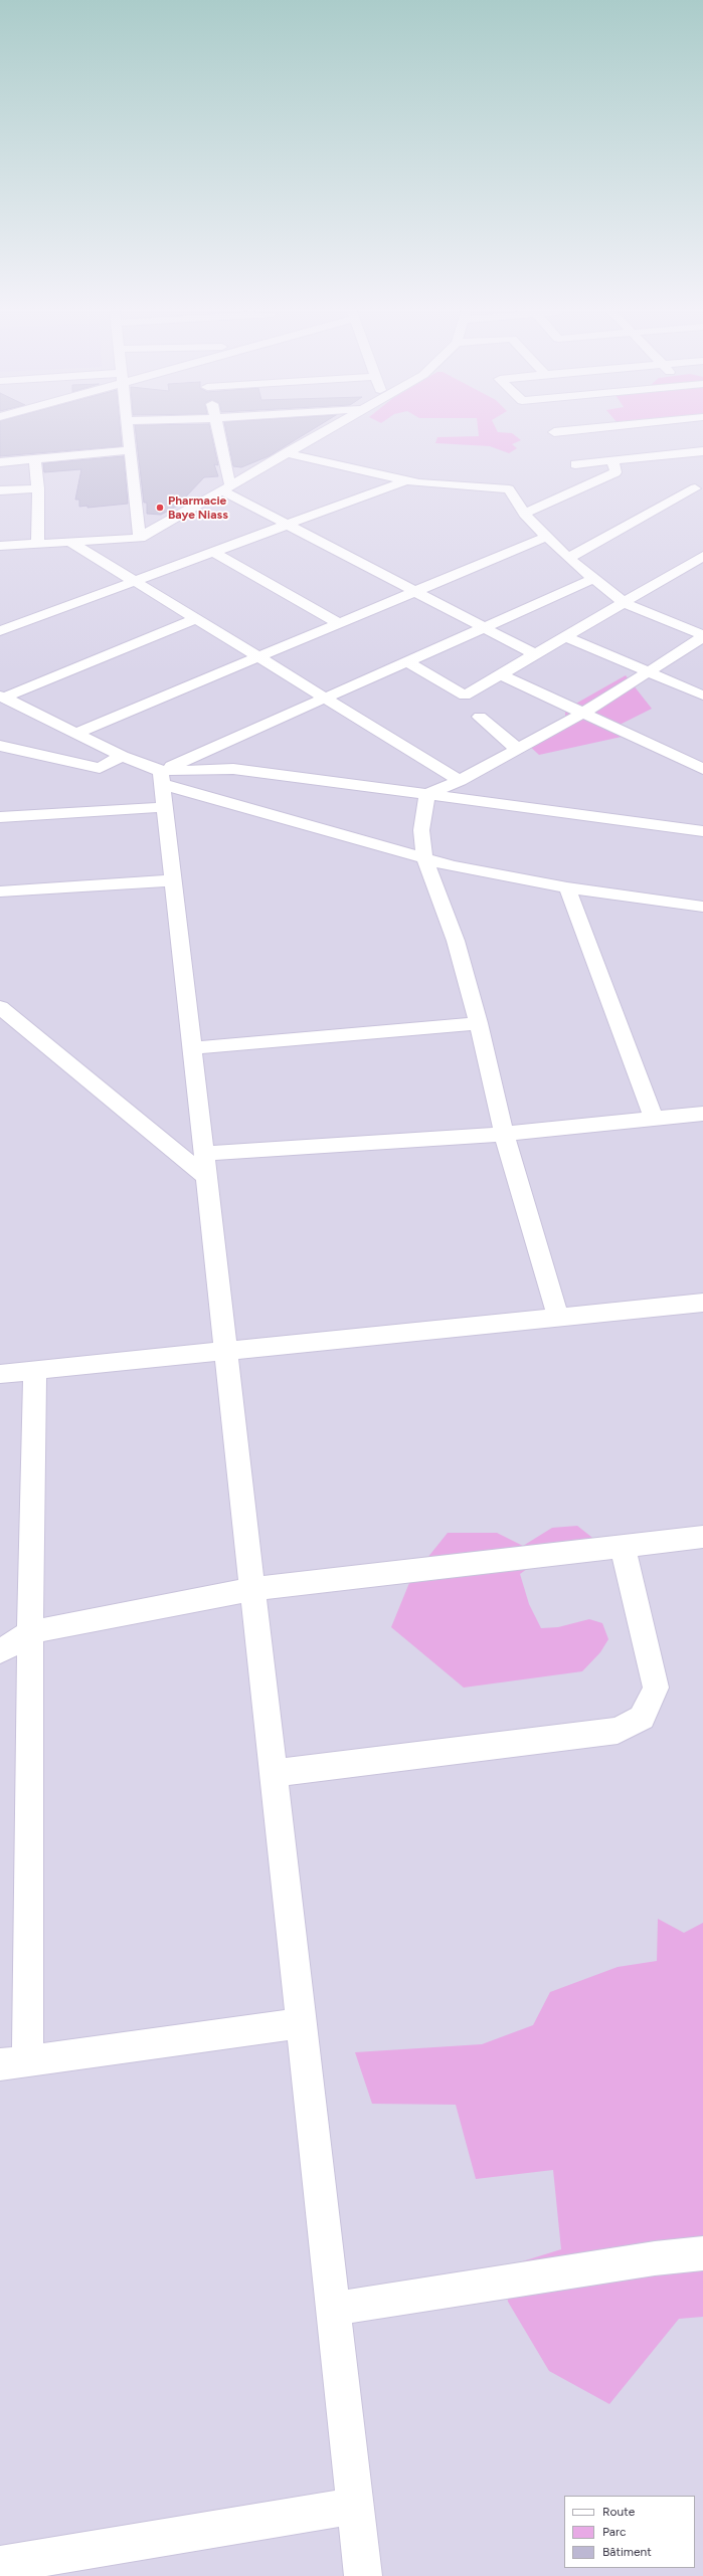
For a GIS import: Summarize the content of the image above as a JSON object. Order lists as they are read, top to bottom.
{
  "places": ["Pharmacie Baye Niass"],
  "legend": ["Route", "Parc", "Bâtiment"]
}
